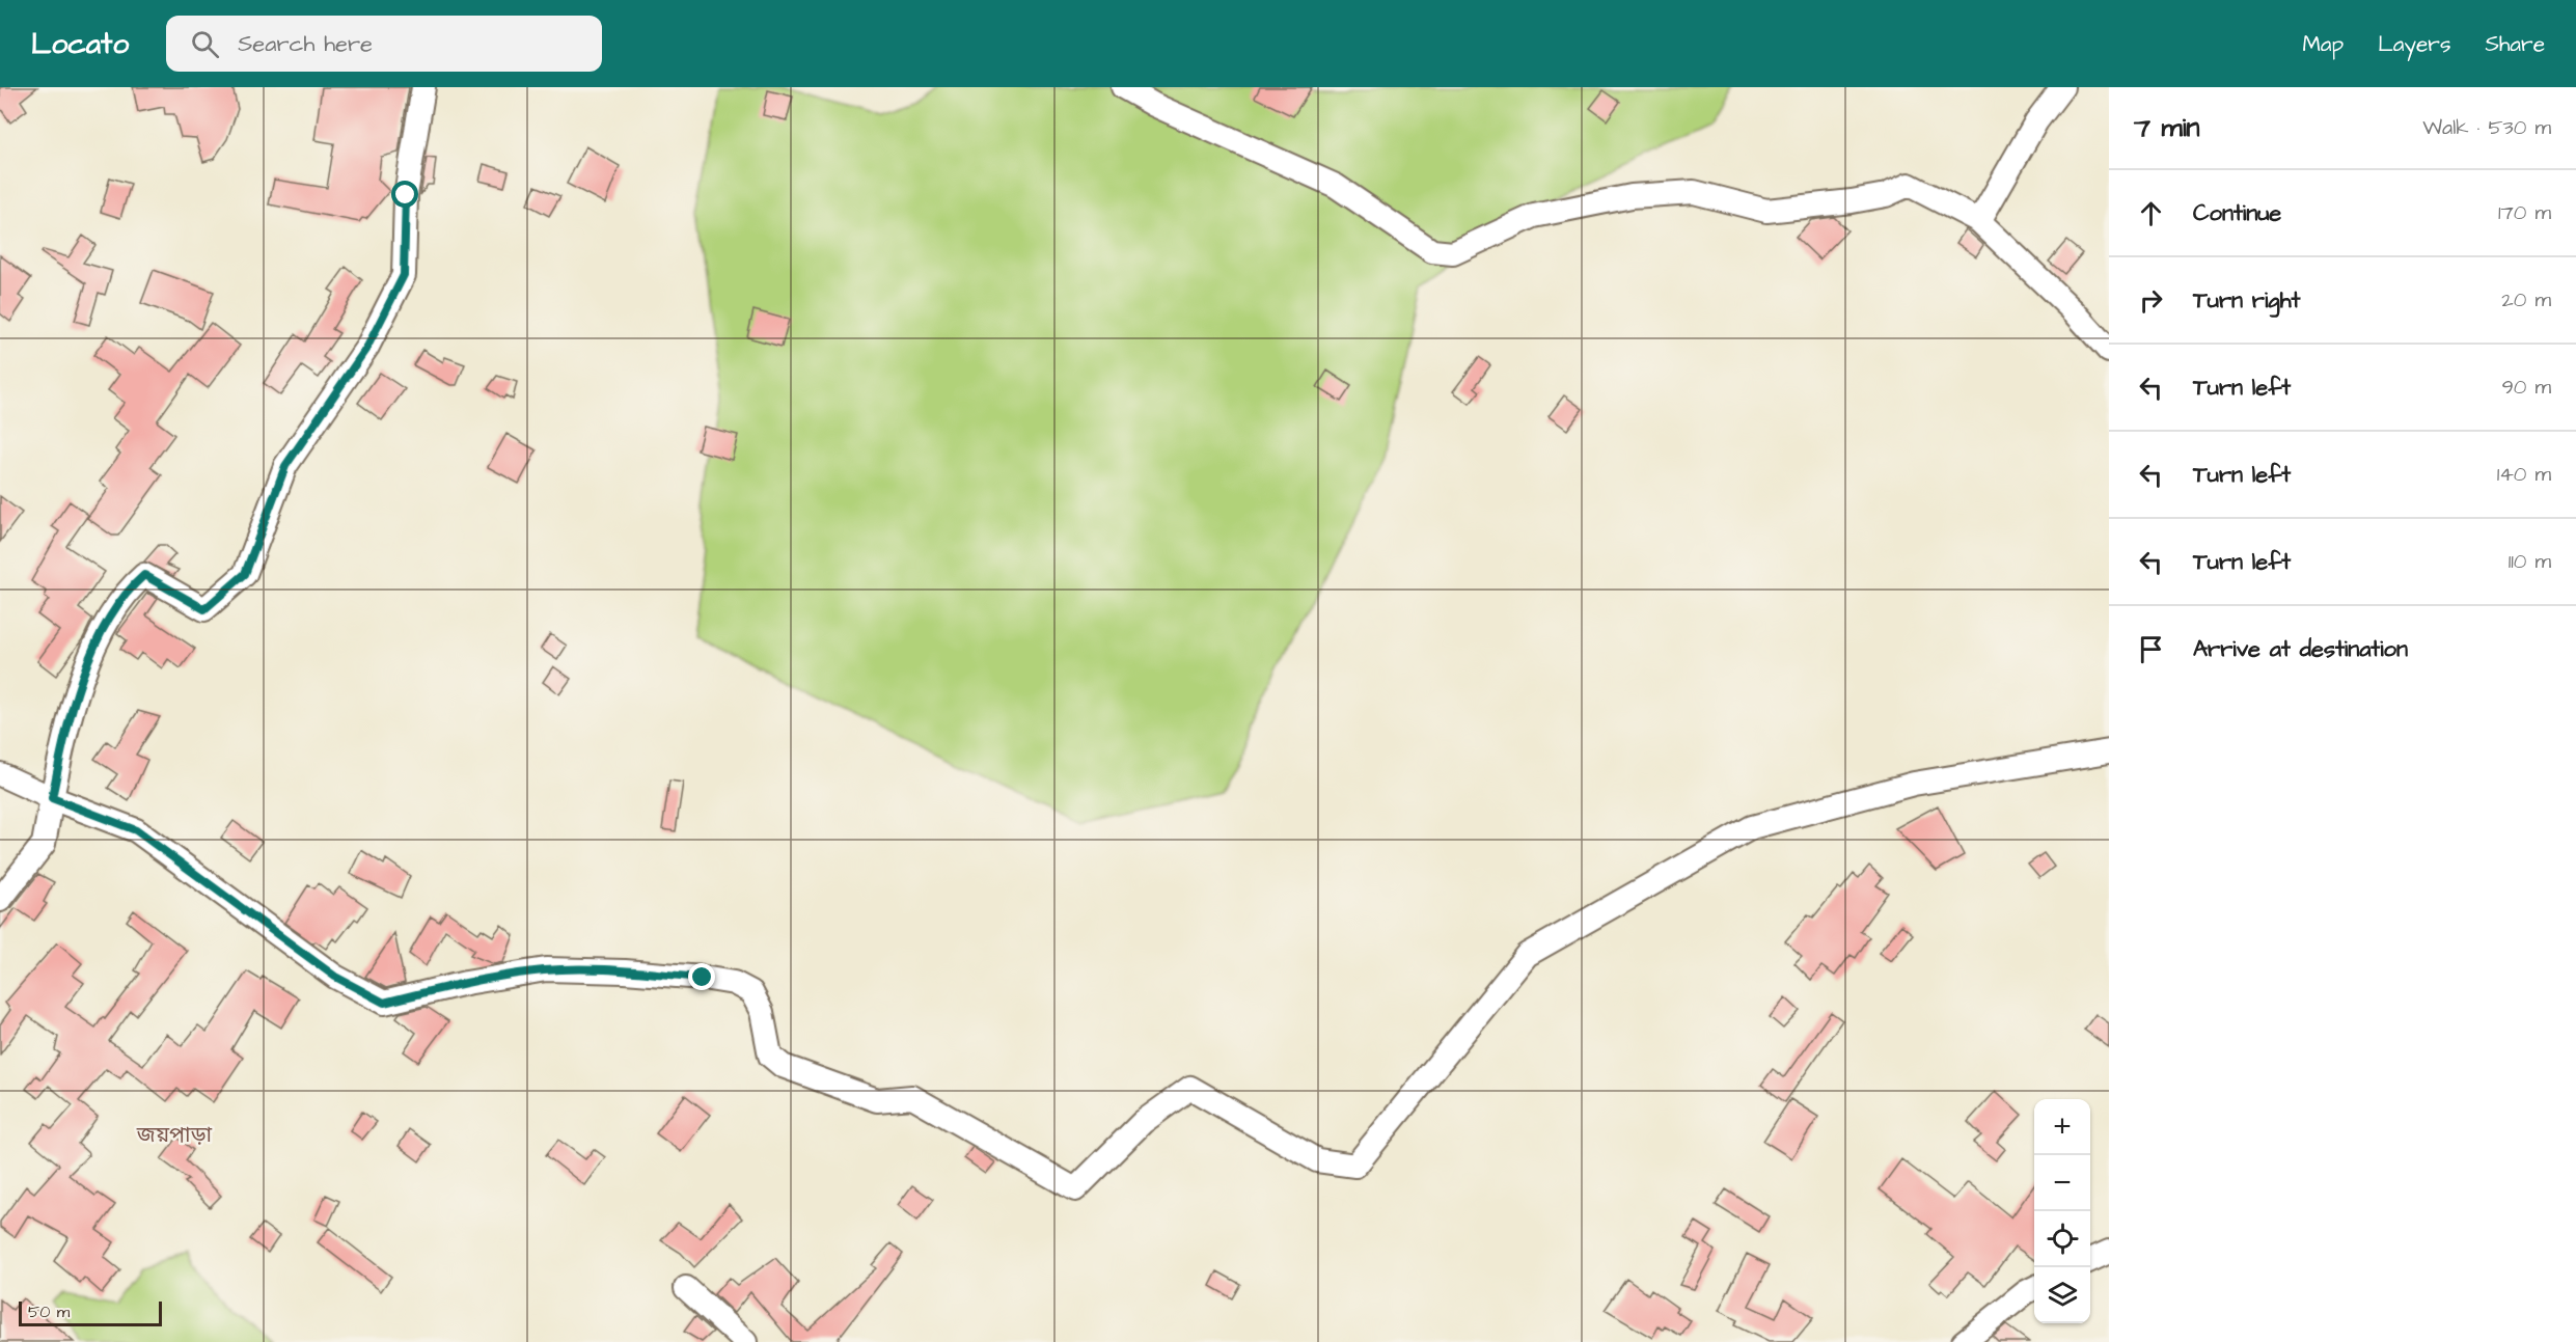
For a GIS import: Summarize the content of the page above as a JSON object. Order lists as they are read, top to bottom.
{
  "districts": ["জয়পাড়া"],
  "scale_bar": "50 m",
  "page": {
    "header": "Locato",
    "search": "Search here",
    "nav": ["Map", "Layers", "Share"],
    "heading": ["7 min", "Walk · 530 m"],
    "list": [
      ["Continue", "170 m"],
      ["Turn right", "20 m"],
      ["Turn left", "90 m"],
      ["Turn left", "140 m"],
      ["Turn left", "110 m"],
      "Arrive at destination"
    ],
    "map_buttons": ["+", "−"],
    "scale": "50 m"
  }
}
